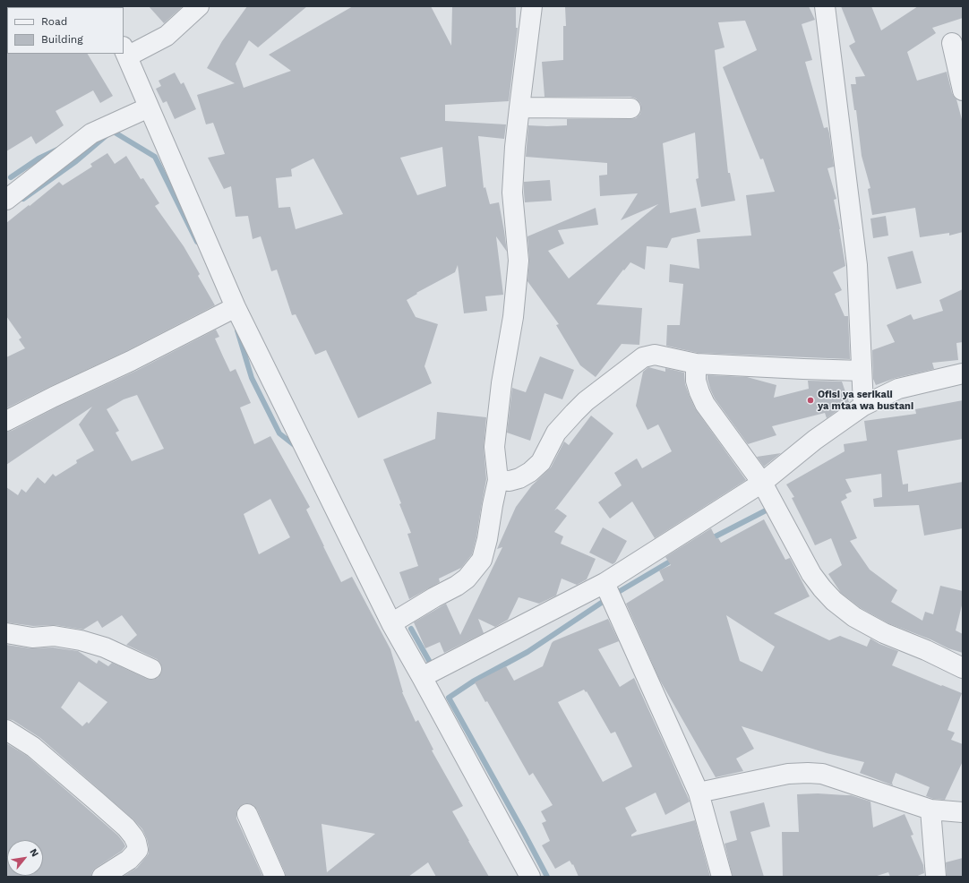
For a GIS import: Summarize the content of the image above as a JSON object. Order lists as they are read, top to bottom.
{
  "places": ["Ofisi ya serikali ya mtaa wa bustani"],
  "legend": ["Road", "Building"],
  "north": "top right"
}
